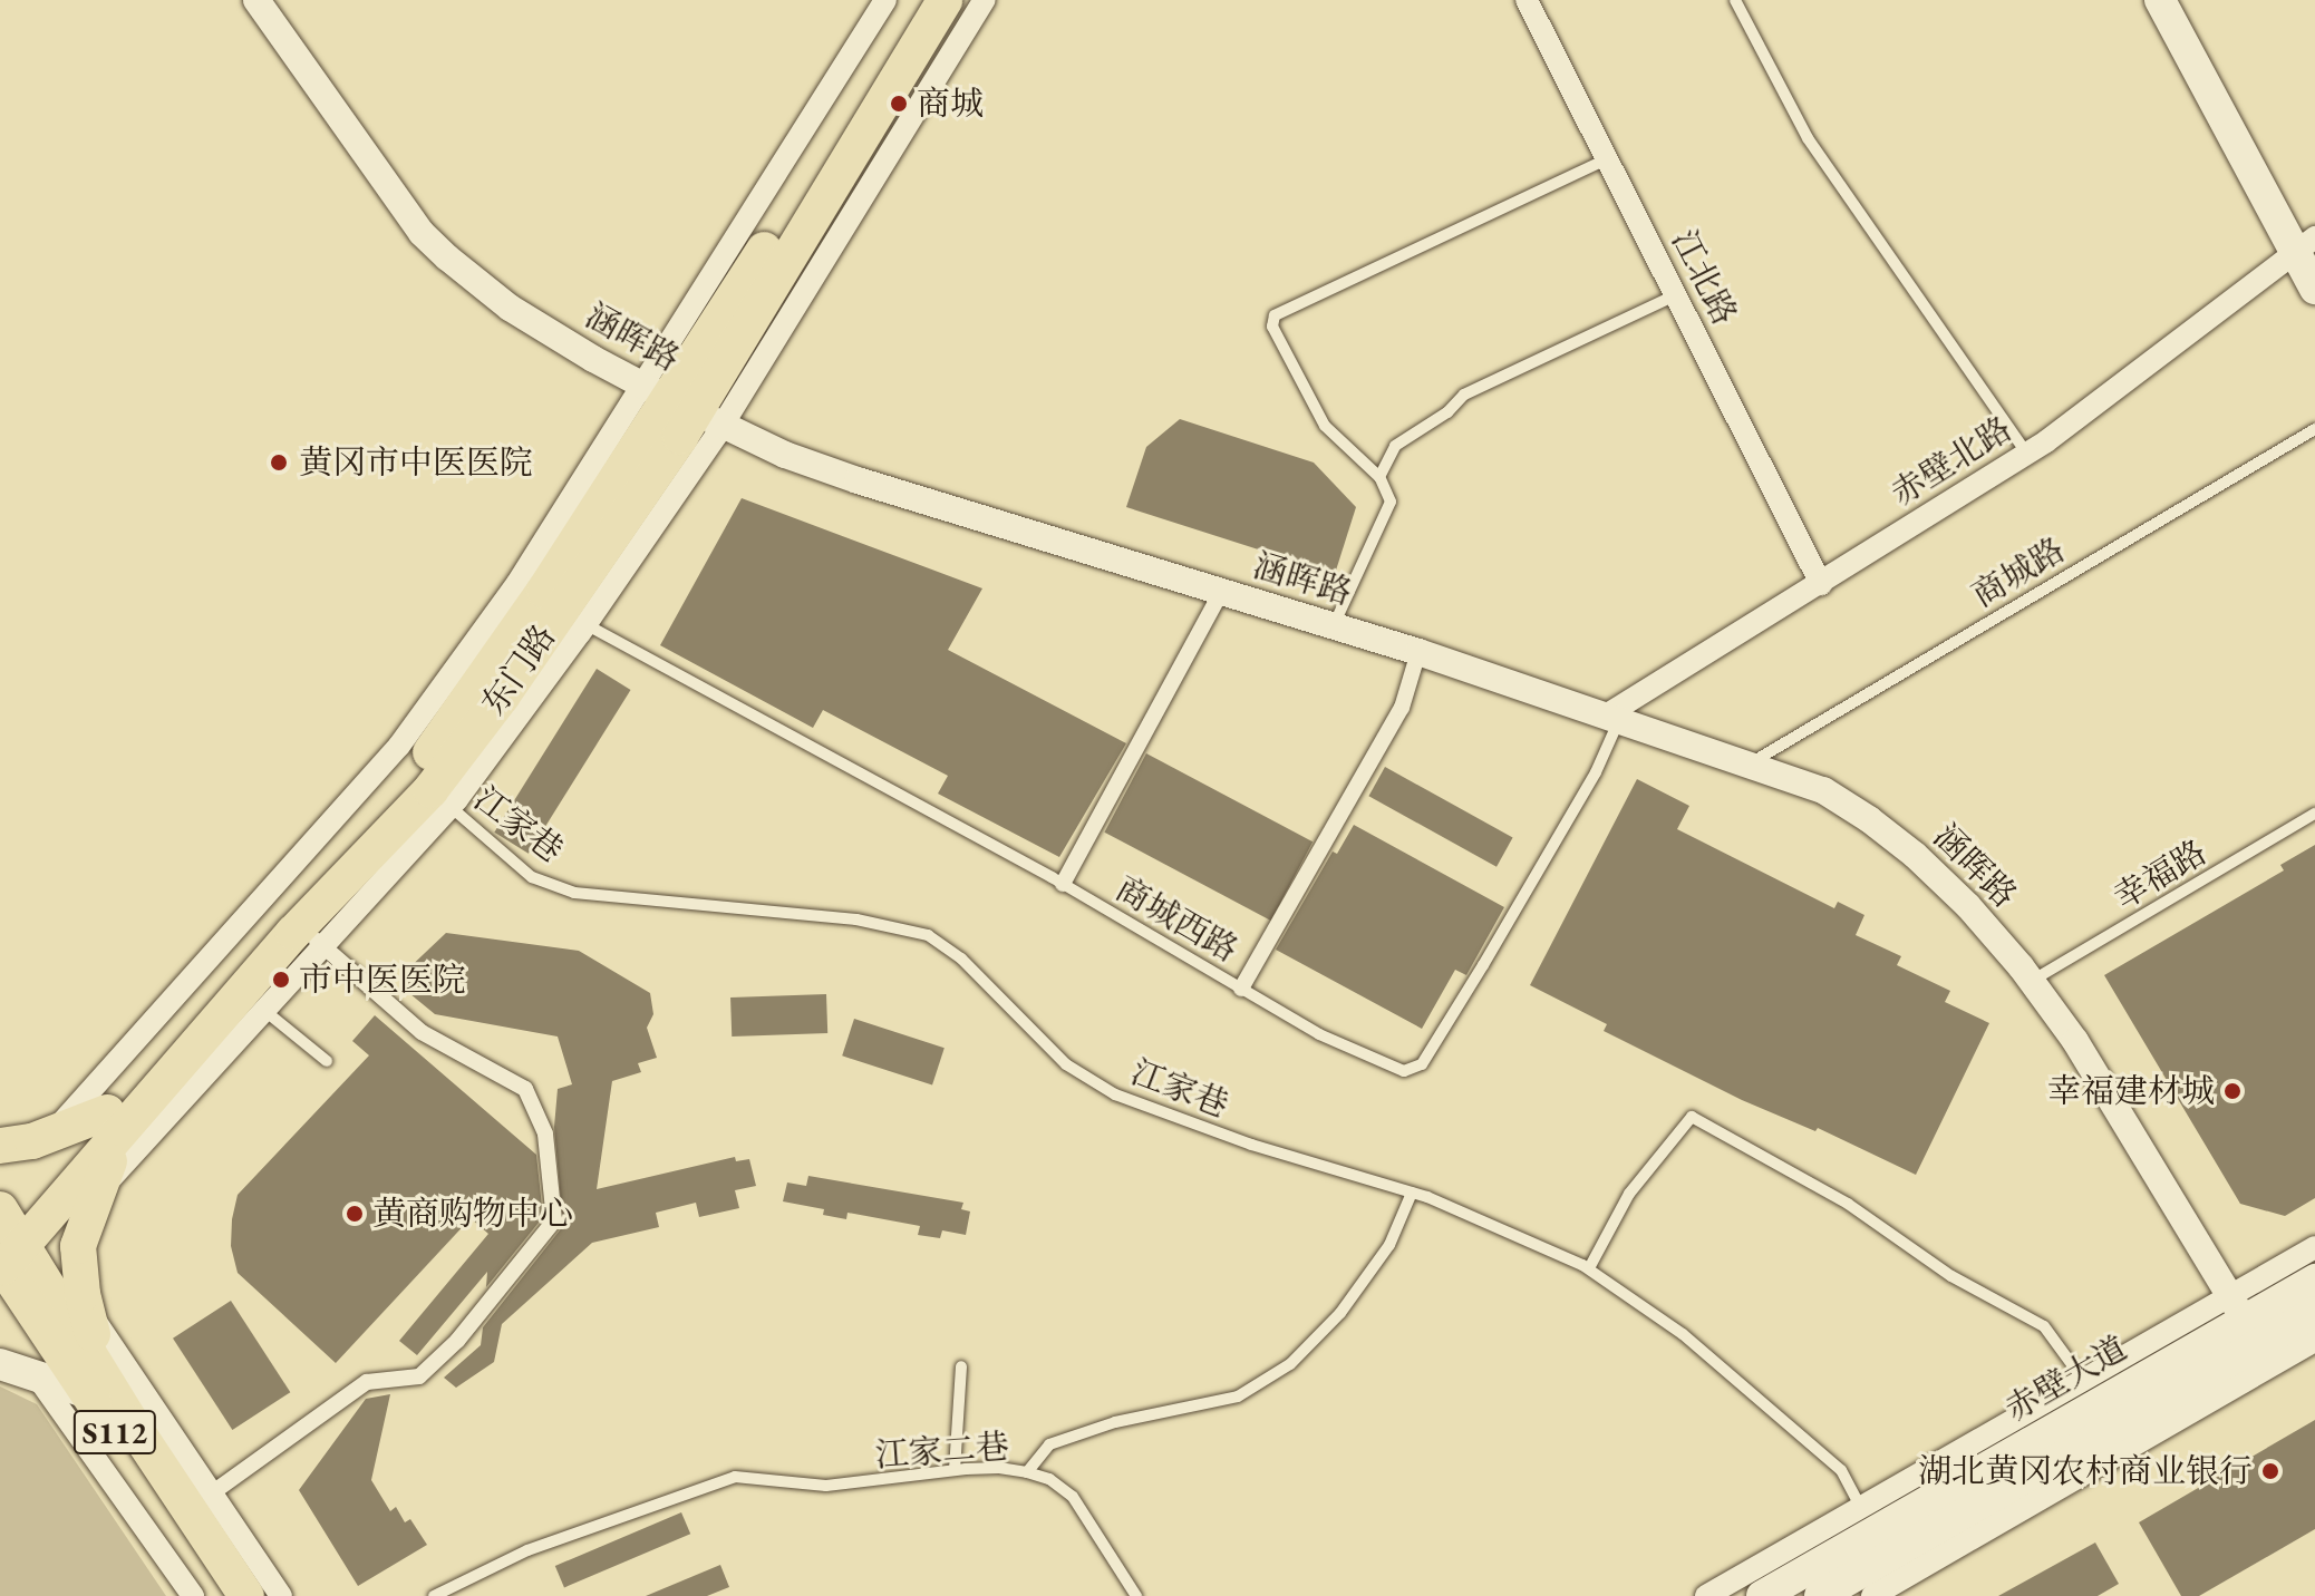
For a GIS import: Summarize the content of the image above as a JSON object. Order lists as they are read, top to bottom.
{
  "streets": {
    "main road": ["东门路", "赤壁大道", "S112"],
    "street": ["江北路", "涵晖路", "赤壁北路"],
    "lane": [
      "商城路",
      "江家巷",
      "幸福路",
      "商城西路",
      "江家二巷"
    ]
  },
  "crossings": [
    ["江北路", "赤壁北路"],
    ["涵晖路", "赤壁北路"],
    ["涵晖路", "商城路"],
    ["涵晖路", "东门路"],
    ["涵晖路", "幸福路"],
    ["涵晖路", "商城西路"],
    ["涵晖路", "赤壁大道"],
    ["赤壁北路", "商城西路"],
    ["东门路", "江家巷"],
    ["东门路", "商城西路"],
    ["东门路", "S112"],
    ["江家巷", "赤壁大道"],
    ["江家巷", "江家二巷"]
  ],
  "places": [
    "商城",
    "黄冈市中医医院",
    "市中医医院",
    "幸福建材城",
    "黄商购物中心",
    "湖北黄冈农村商业银行"
  ]
}
